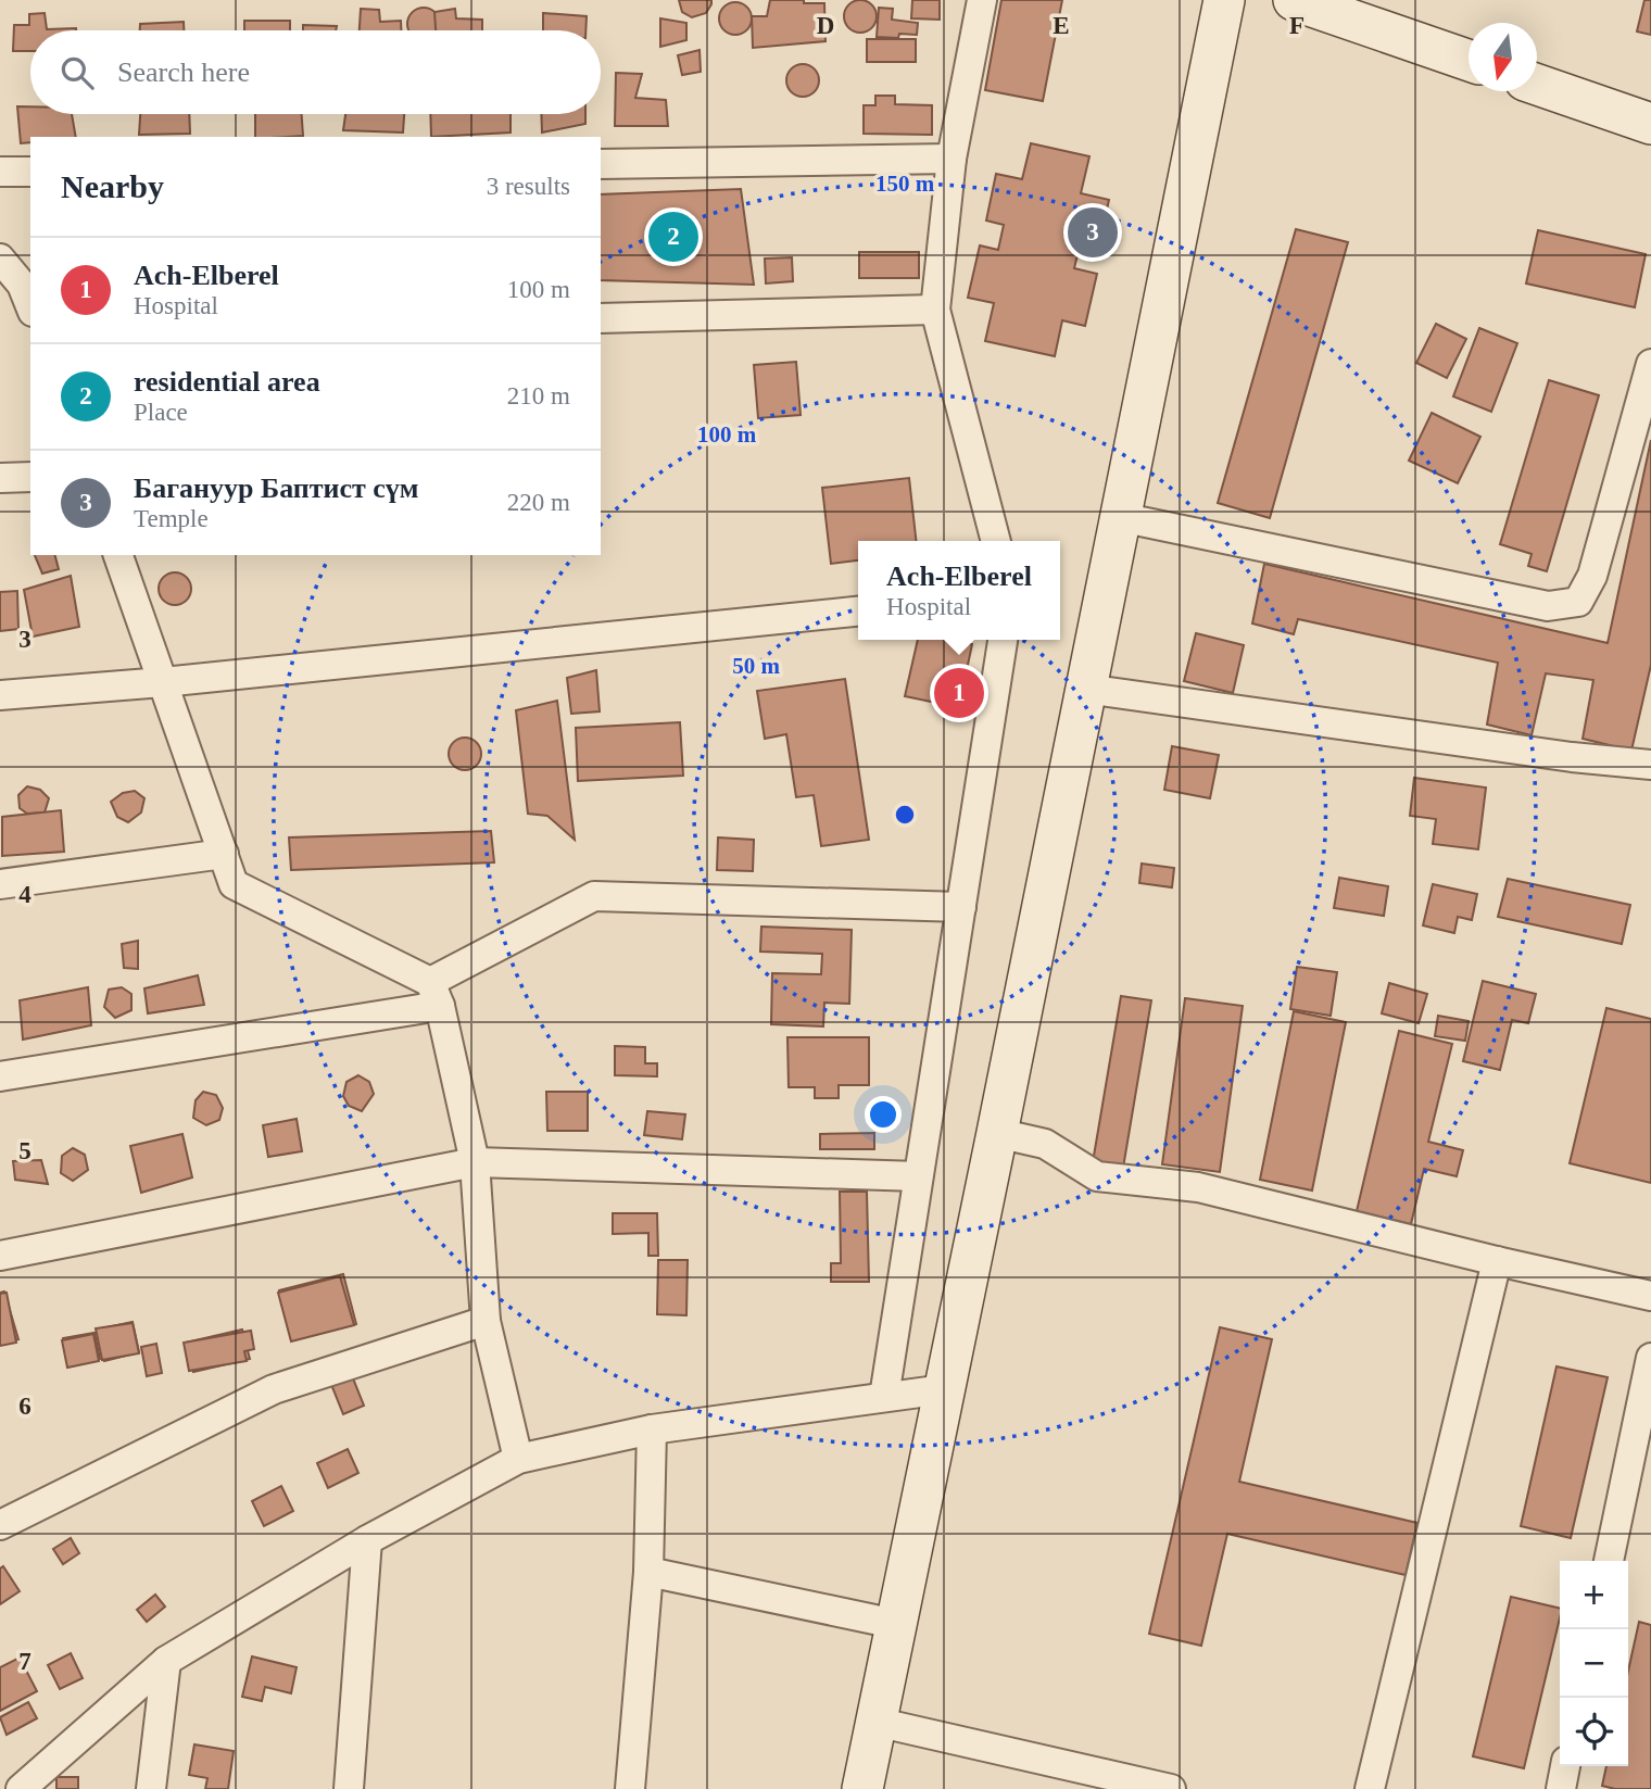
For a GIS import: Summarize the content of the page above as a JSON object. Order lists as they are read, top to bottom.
{
  "north": "bottom",
  "page": {
    "search": "Search here",
    "heading": ["Nearby", "3 results"],
    "pins": ["3", "2", "1"],
    "list": [
      {
        "mark": "1",
        "name": "Ach-Elberel",
        "note": "Hospital",
        "value": "100 m"
      },
      {
        "mark": "2",
        "name": "residential area",
        "note": "Place",
        "value": "210 m"
      },
      {
        "mark": "3",
        "name": "Багануур Баптист сүм",
        "note": "Temple",
        "value": "220 m"
      }
    ],
    "popup": ["Ach-Elberel", "Hospital"],
    "map_buttons": ["+", "−"]
  },
  "grid": {
    "columns": ["D", "E", "F"],
    "rows": [
      "3",
      "4",
      "5",
      "6",
      "7"
    ]
  },
  "rings": ["150 m", "100 m", "50 m"]
}
